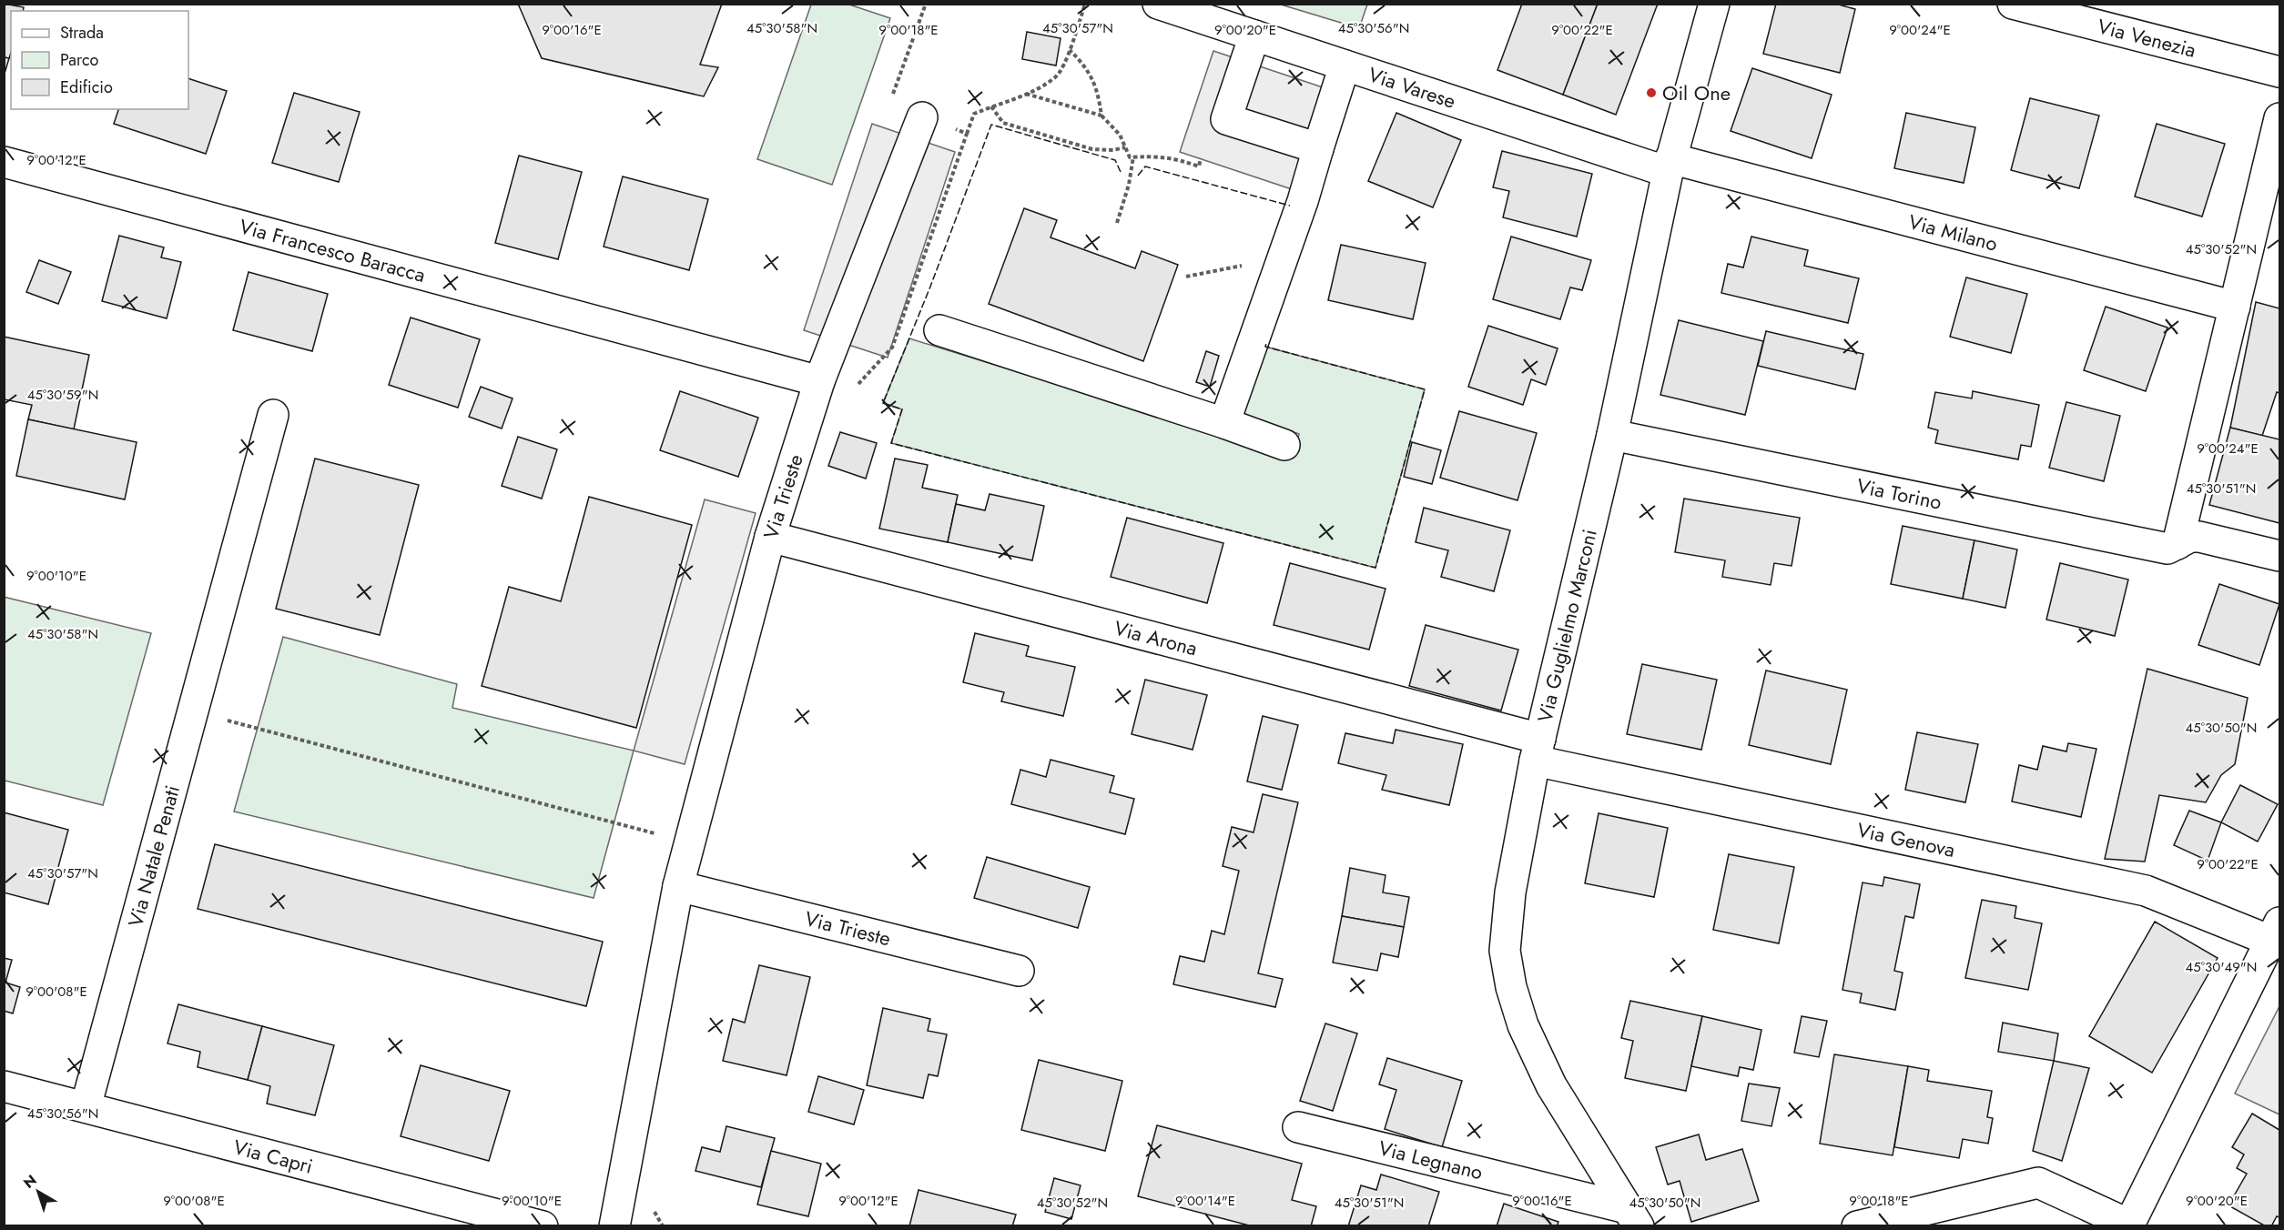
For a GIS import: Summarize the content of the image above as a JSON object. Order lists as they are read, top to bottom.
{
  "streets": {
    "street": [
      "Via Venezia",
      "Via Varese",
      "Via Milano",
      "Via Francesco Baracca",
      "Via Torino",
      "Via Trieste",
      "Via Guglielmo Marconi",
      "Via Arona",
      "Via Genova",
      "Via Natale Penati",
      "Via Capri",
      "Via Legnano"
    ]
  },
  "crossings": [
    ["Via Varese", "Via Milano"],
    ["Via Varese", "Via Guglielmo Marconi"],
    ["Via Milano", "Via Guglielmo Marconi"],
    ["Via Francesco Baracca", "Via Trieste"],
    ["Via Torino", "Via Guglielmo Marconi"],
    ["Via Trieste", "Via Arona"],
    ["Via Guglielmo Marconi", "Via Arona"],
    ["Via Guglielmo Marconi", "Via Genova"],
    ["Via Guglielmo Marconi", "Via Legnano"],
    ["Via Arona", "Via Genova"],
    ["Via Natale Penati", "Via Capri"]
  ],
  "places": ["Oil One"],
  "legend": ["Strada", "Parco", "Edificio"],
  "north": "top left",
  "coordinates": [
    "45°30'58\"N",
    "45°30'57\"N",
    "45°30'56\"N",
    "9°00'16\"E",
    "9°00'18\"E",
    "9°00'20\"E",
    "9°00'22\"E",
    "9°00'24\"E",
    "9°00'12\"E",
    "45°30'52\"N",
    "45°30'59\"N",
    "45°30'51\"N",
    "9°00'10\"E",
    "45°30'50\"N",
    "45°30'49\"N",
    "9°00'08\"E",
    "9°00'14\"E"
  ]
}
